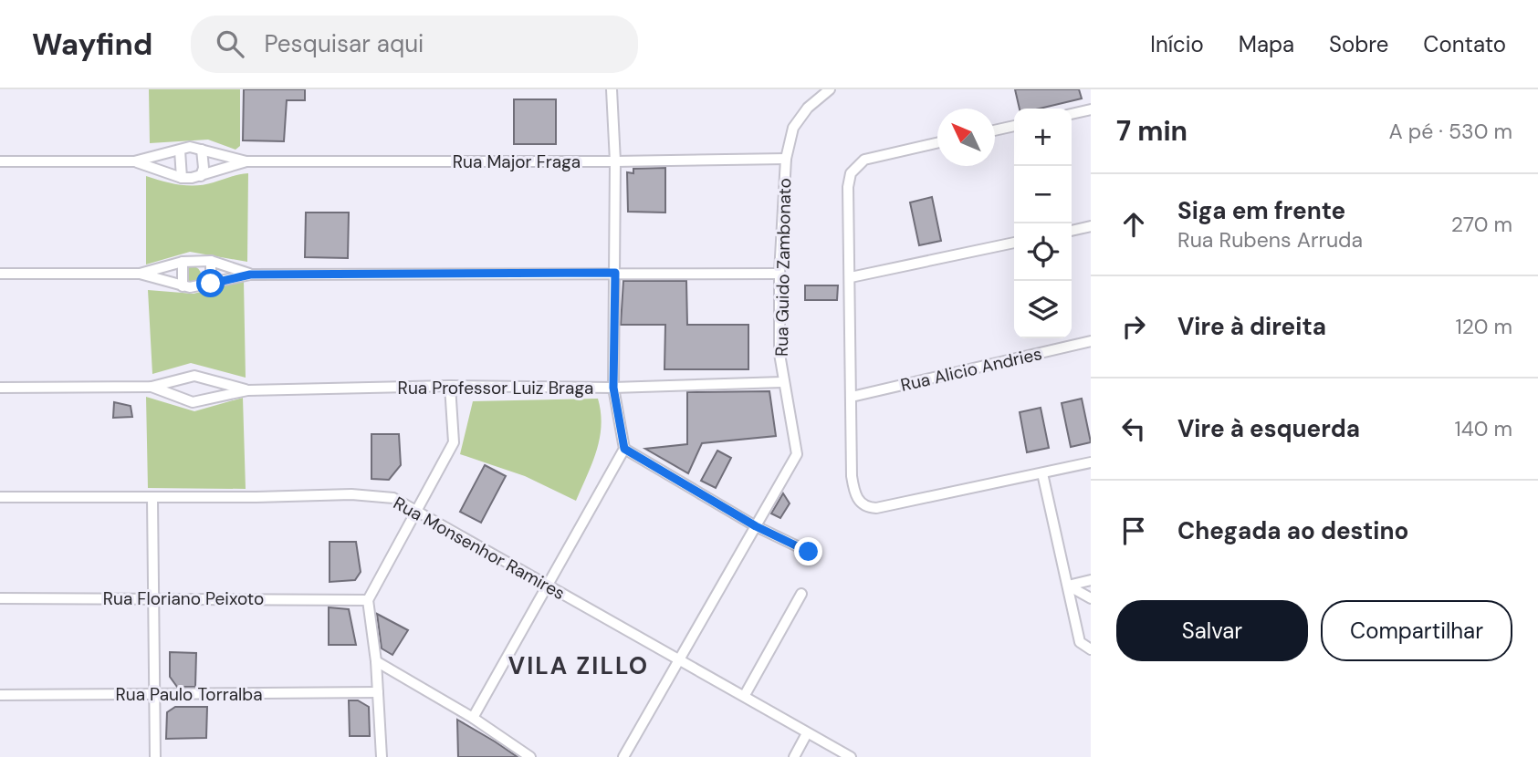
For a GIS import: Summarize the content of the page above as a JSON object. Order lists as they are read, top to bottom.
{
  "streets": {
    "street": [
      "Rua Major Fraga",
      "Rua Guido Zambonato",
      "Rua Alicio Andries",
      "Rua Professor Luiz Braga",
      "Rua Monsenhor Ramires",
      "Rua Floriano Peixoto",
      "Rua Paulo Torralba"
    ]
  },
  "crossings": [
    ["Rua Major Fraga", "Rua Guido Zambonato"],
    ["Rua Guido Zambonato", "Rua Professor Luiz Braga"],
    ["Rua Guido Zambonato", "Rua Monsenhor Ramires"]
  ],
  "districts": ["VILA ZILLO"],
  "north": "top left",
  "page": {
    "header": "Wayfind",
    "search": "Pesquisar aqui",
    "nav": [
      "Início",
      "Mapa",
      "Sobre",
      "Contato"
    ],
    "heading": ["7 min", "A pé · 530 m"],
    "map_buttons": ["+", "−"],
    "list": [
      ["Siga em frente", "Rua Rubens Arruda", "270 m"],
      ["Vire à direita", "120 m"],
      ["Vire à esquerda", "140 m"],
      "Chegada ao destino"
    ],
    "buttons": ["Salvar", "Compartilhar"]
  }
}
